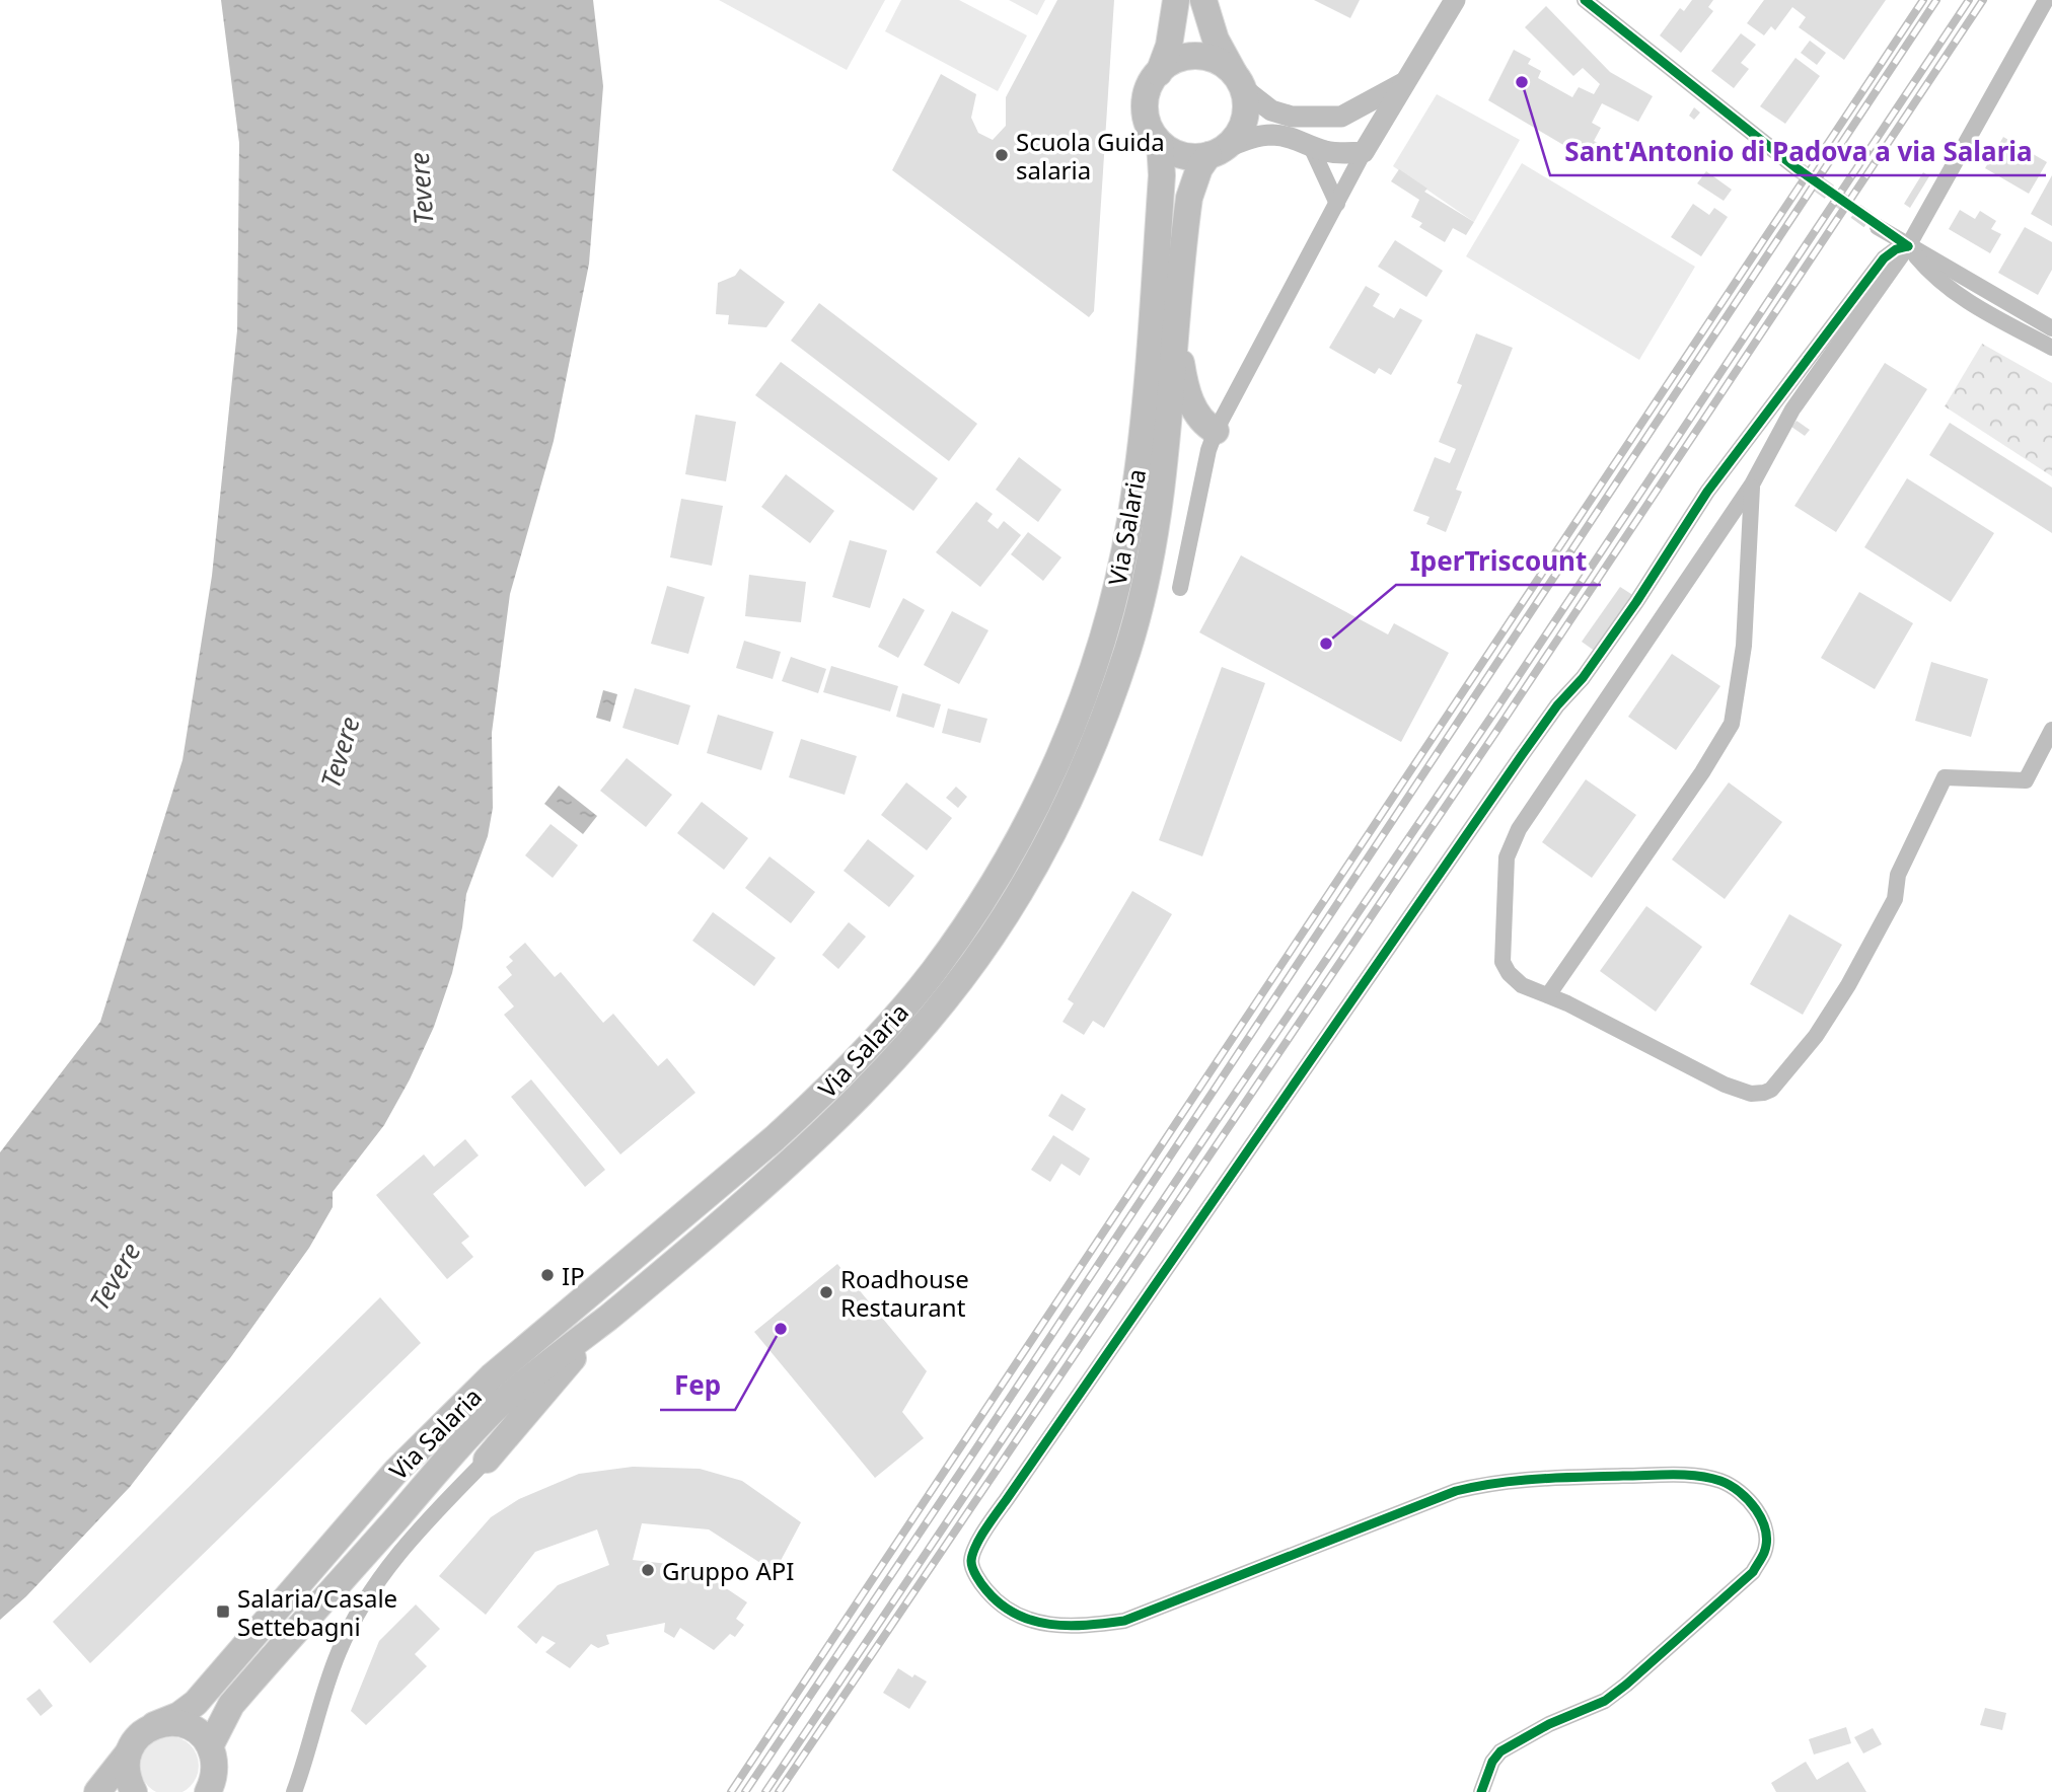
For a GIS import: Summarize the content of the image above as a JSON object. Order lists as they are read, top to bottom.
{
  "streets": {
    "main road": ["Via Salaria"]
  },
  "water": ["Tevere"],
  "places": {
    "other": [
      "Sant'Antonio di Padova a via Salaria",
      "Scuola Guida salaria",
      "IperTriscount",
      "IP",
      "Roadhouse Restaurant",
      "Fep",
      "Gruppo API"
    ],
    "transit": ["Salaria/Casale Settebagni"]
  }
}
